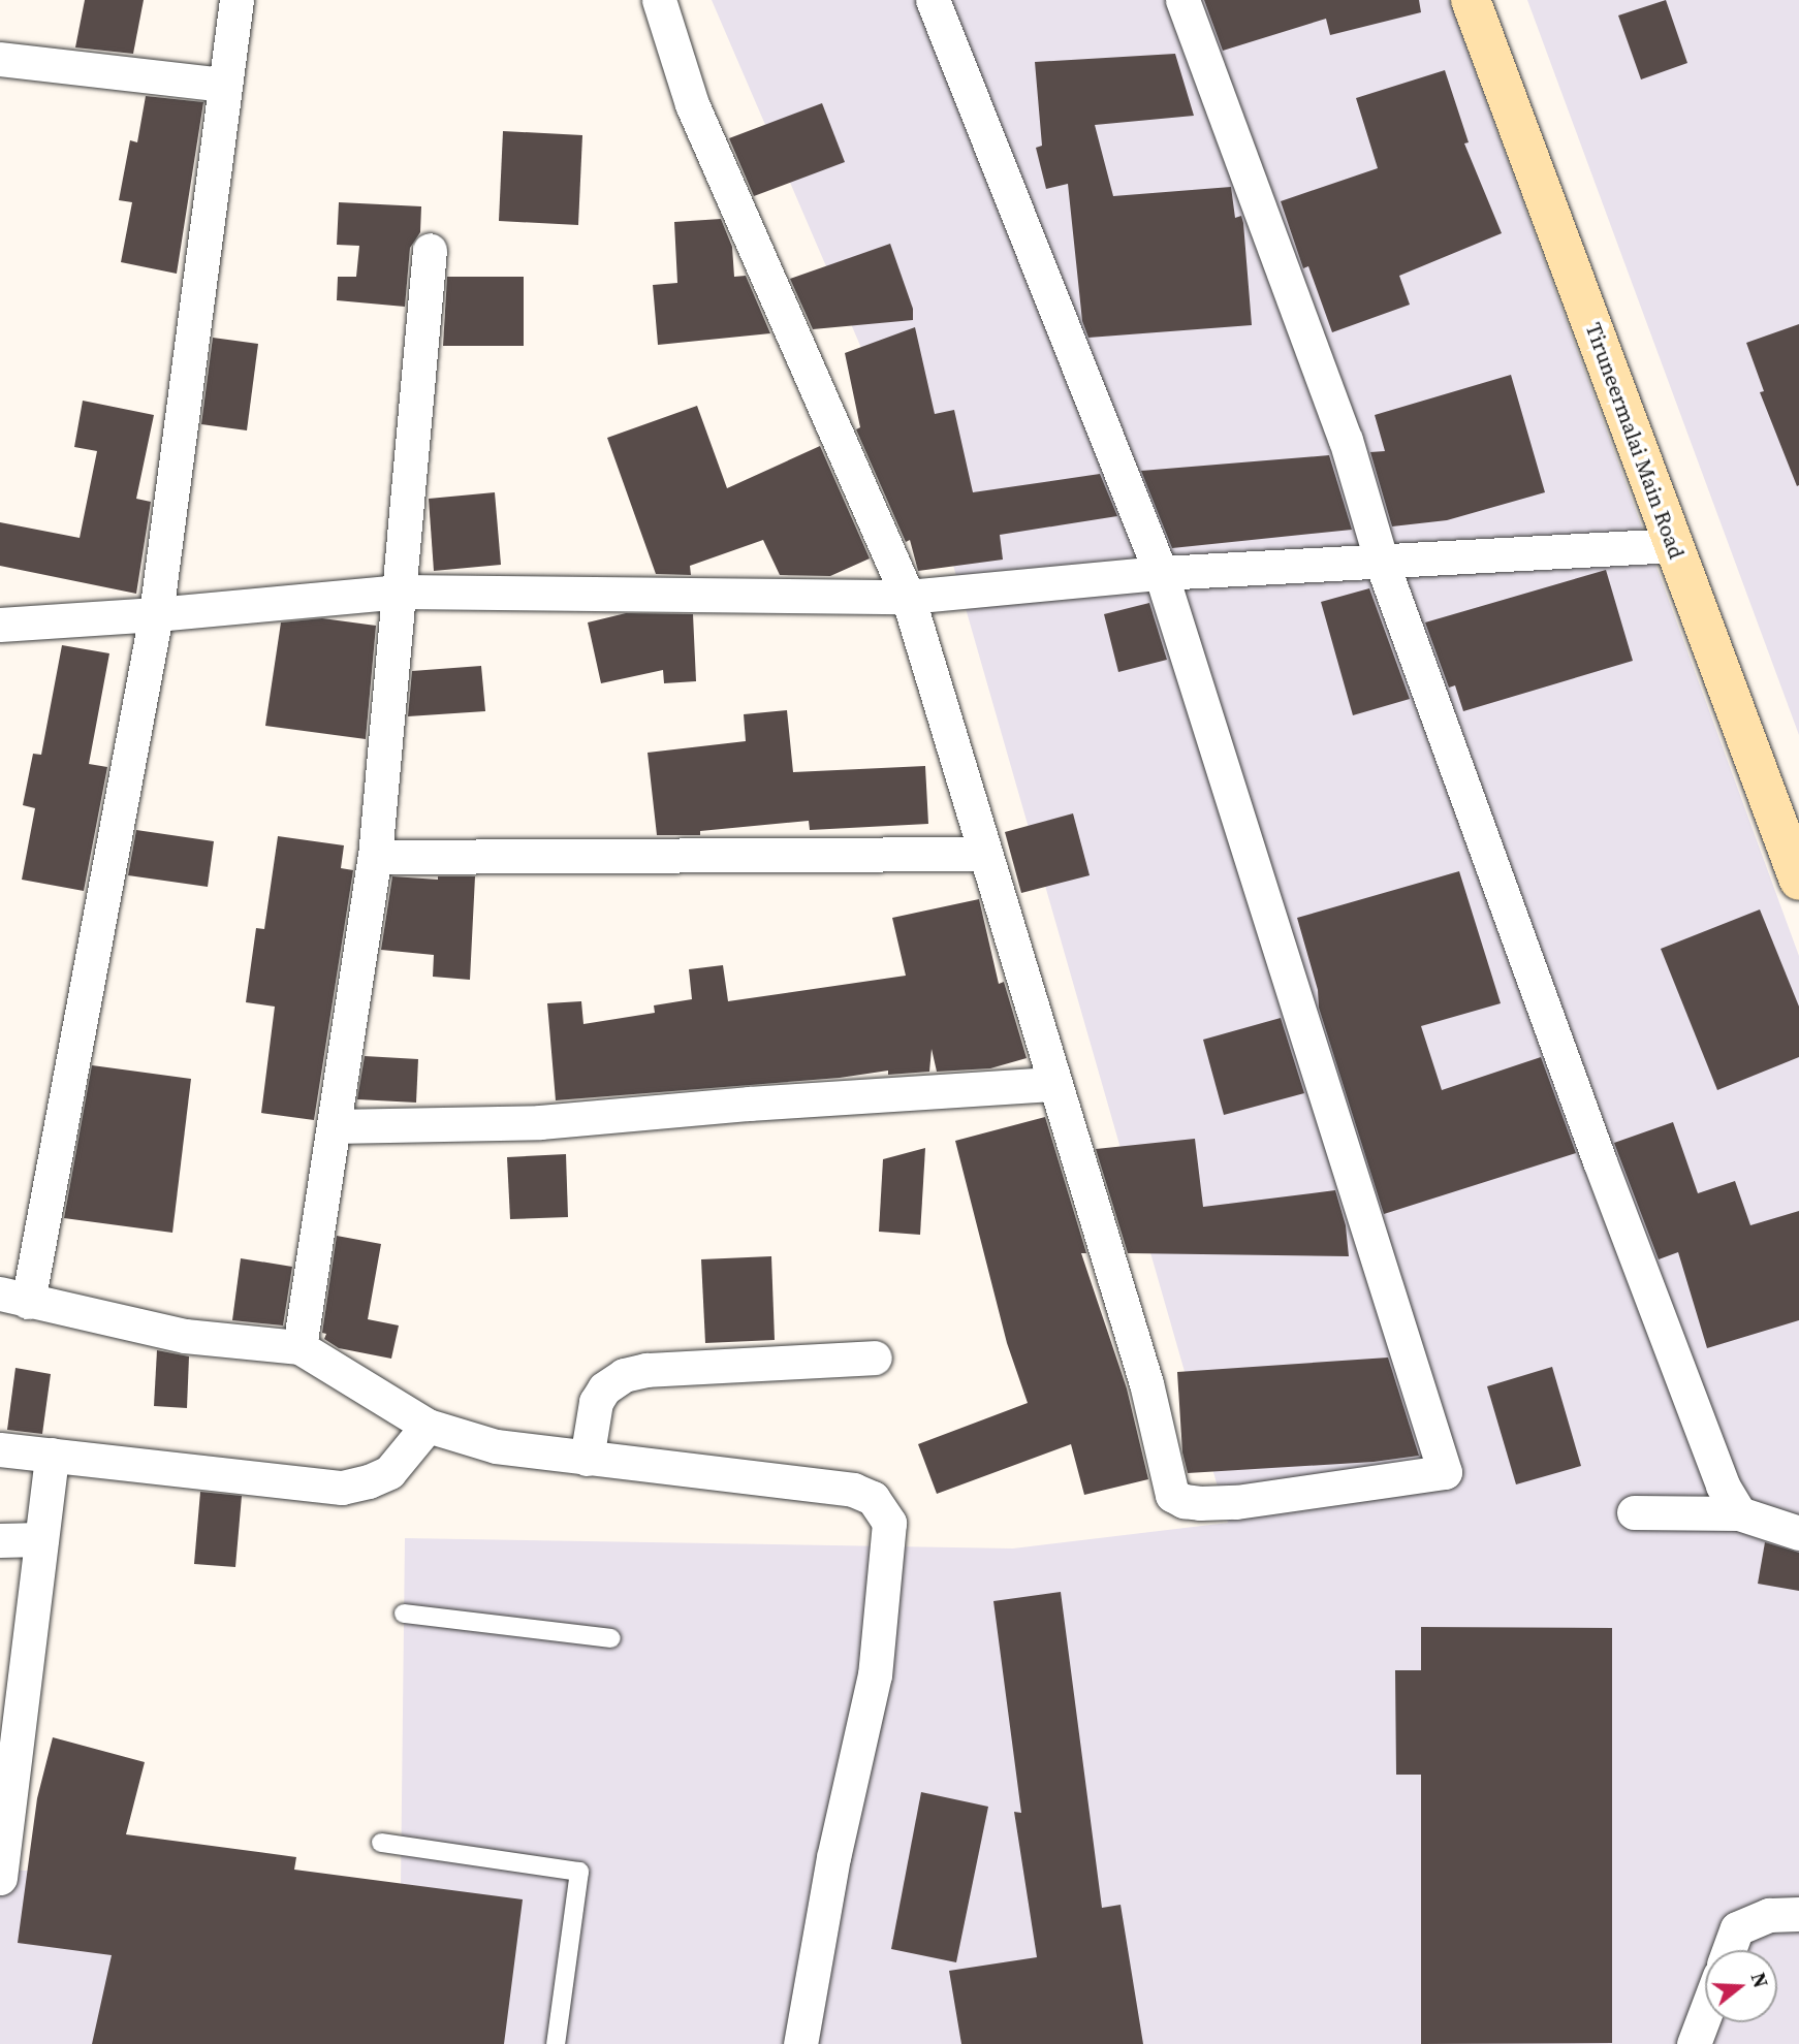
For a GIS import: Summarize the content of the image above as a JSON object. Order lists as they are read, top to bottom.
{
  "streets": {
    "main road": ["Tiruneermalai Main Road"]
  },
  "north": "right"
}
